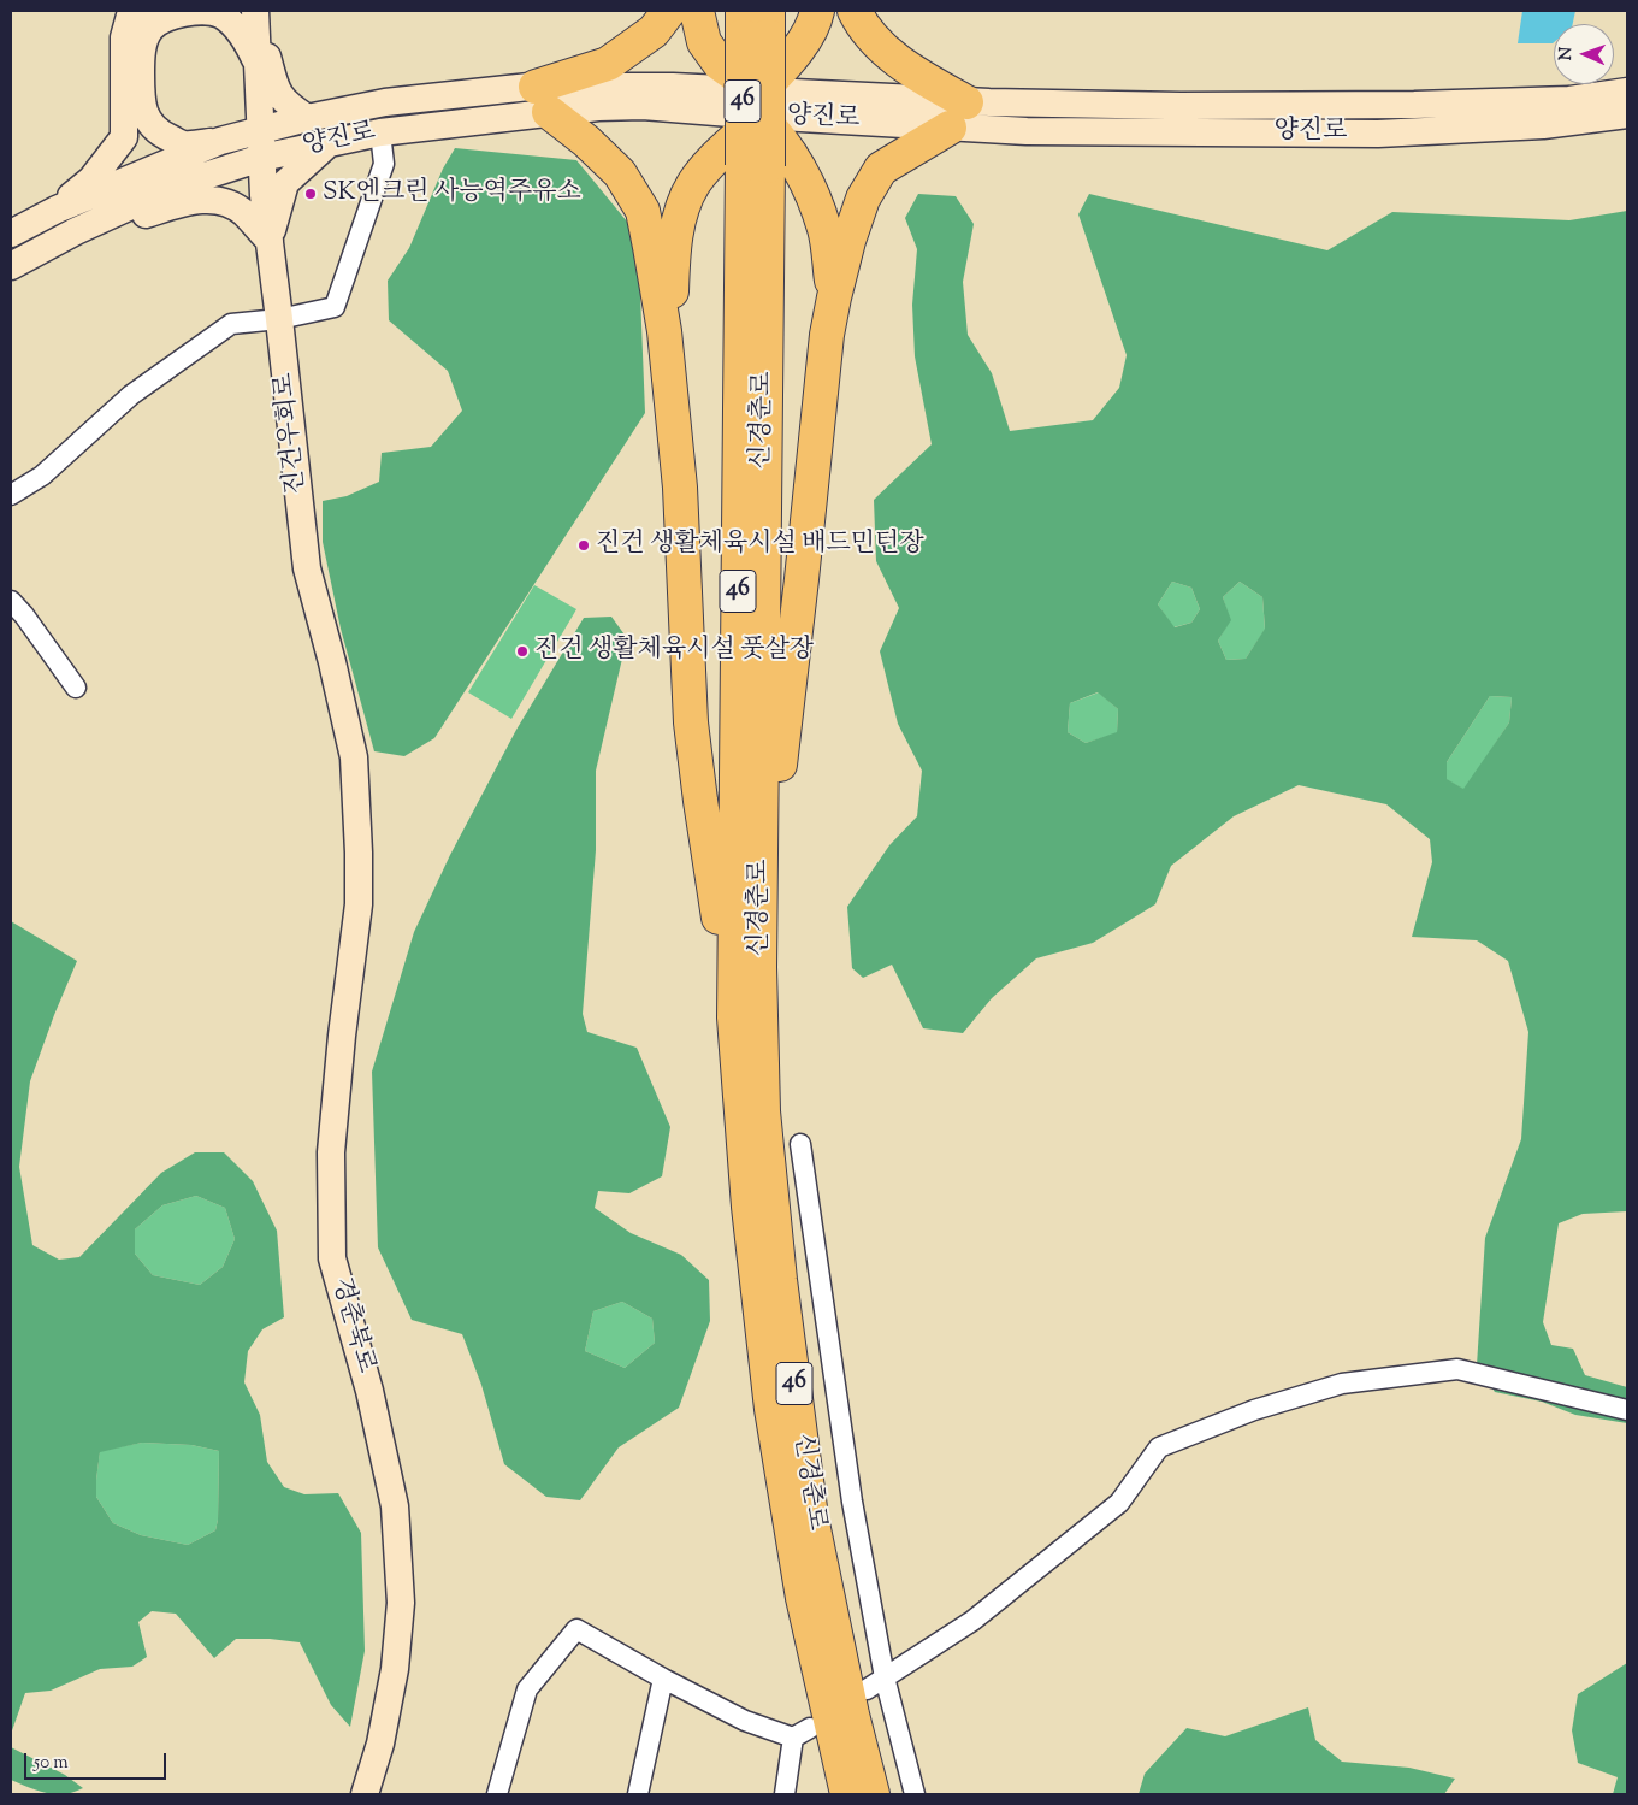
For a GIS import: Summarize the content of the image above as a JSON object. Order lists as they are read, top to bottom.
{
  "streets": {
    "highway": ["46", "신경춘로"],
    "main road": ["양진로", "진건우회로", "경춘북로"]
  },
  "crossings": [
    ["양진로", "진건우회로"],
    ["진건우회로", "경춘북로"]
  ],
  "places": ["SK엔크린 사능역주유소", "진건 생활체육시설 배드민턴장", "진건 생활체육시설 풋살장"],
  "scale_bar": "50 m",
  "north": "left"
}
